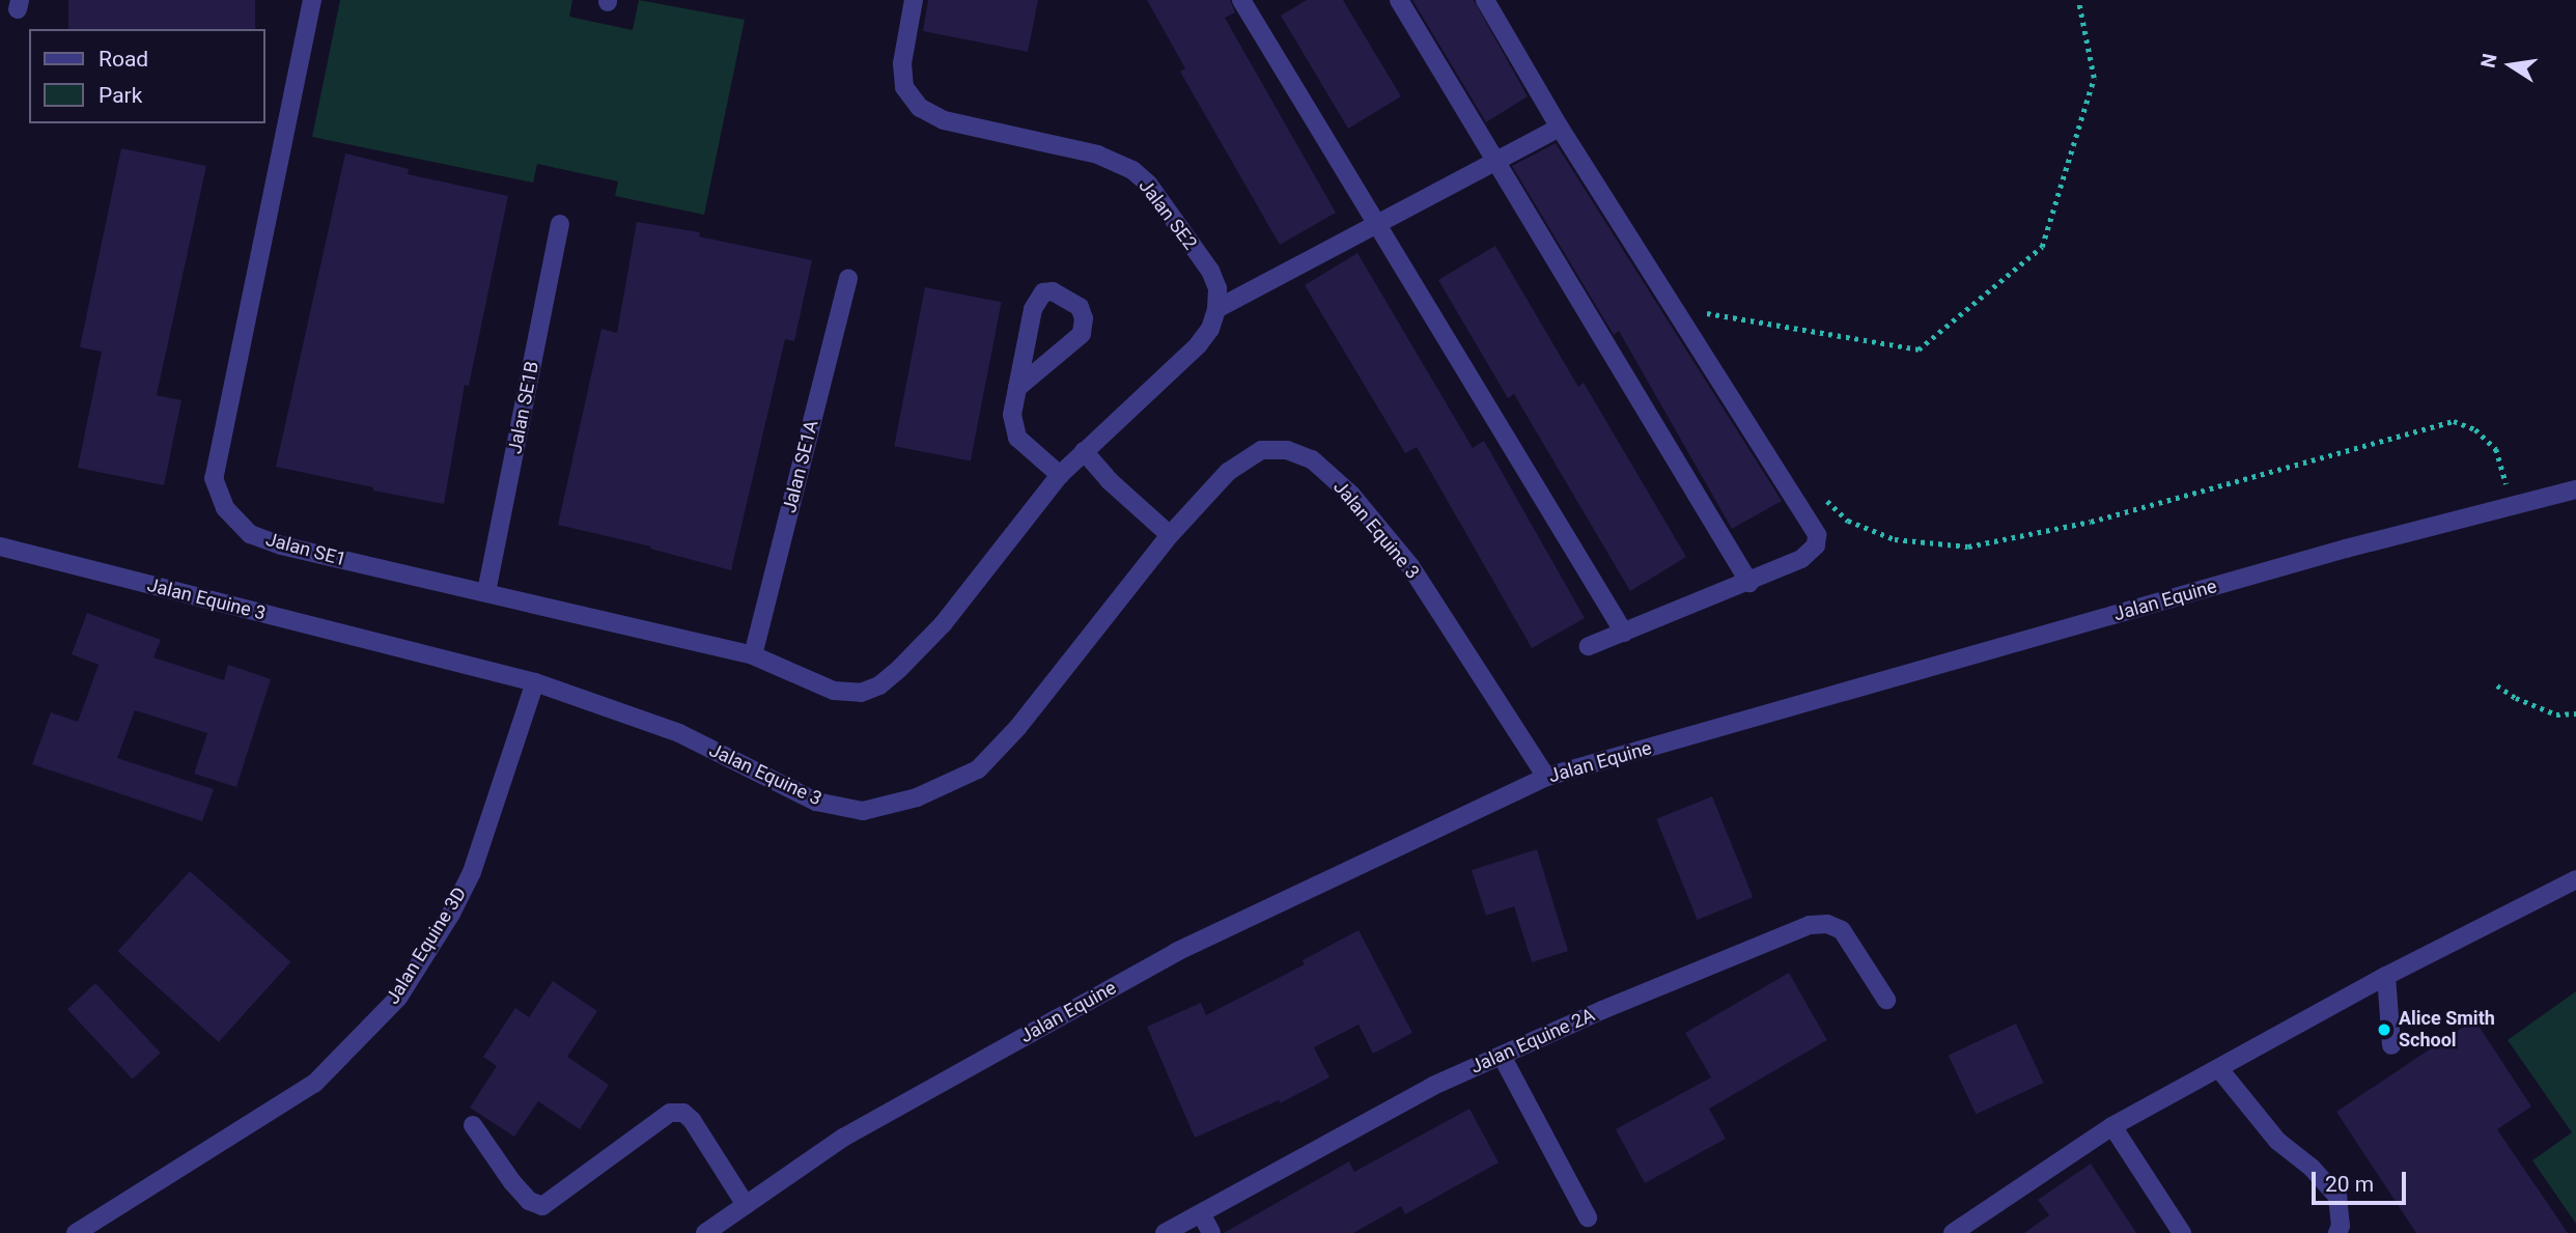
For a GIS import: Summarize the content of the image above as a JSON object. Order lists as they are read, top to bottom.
{
  "streets": {
    "street": [
      "Jalan SE2",
      "Jalan SE1B",
      "Jalan SE1A",
      "Jalan Equine 3",
      "Jalan SE1",
      "Jalan Equine",
      "Jalan Equine 3D",
      "Jalan Equine 2A"
    ]
  },
  "crossings": [
    ["Jalan SE1B", "Jalan SE1"],
    ["Jalan SE1A", "Jalan SE1"],
    ["Jalan Equine 3", "Jalan Equine"],
    ["Jalan Equine 3", "Jalan Equine 3D"]
  ],
  "places": ["Alice Smith School"],
  "legend": ["Road", "Park"],
  "scale_bar": "20 m",
  "north": "left"
}
